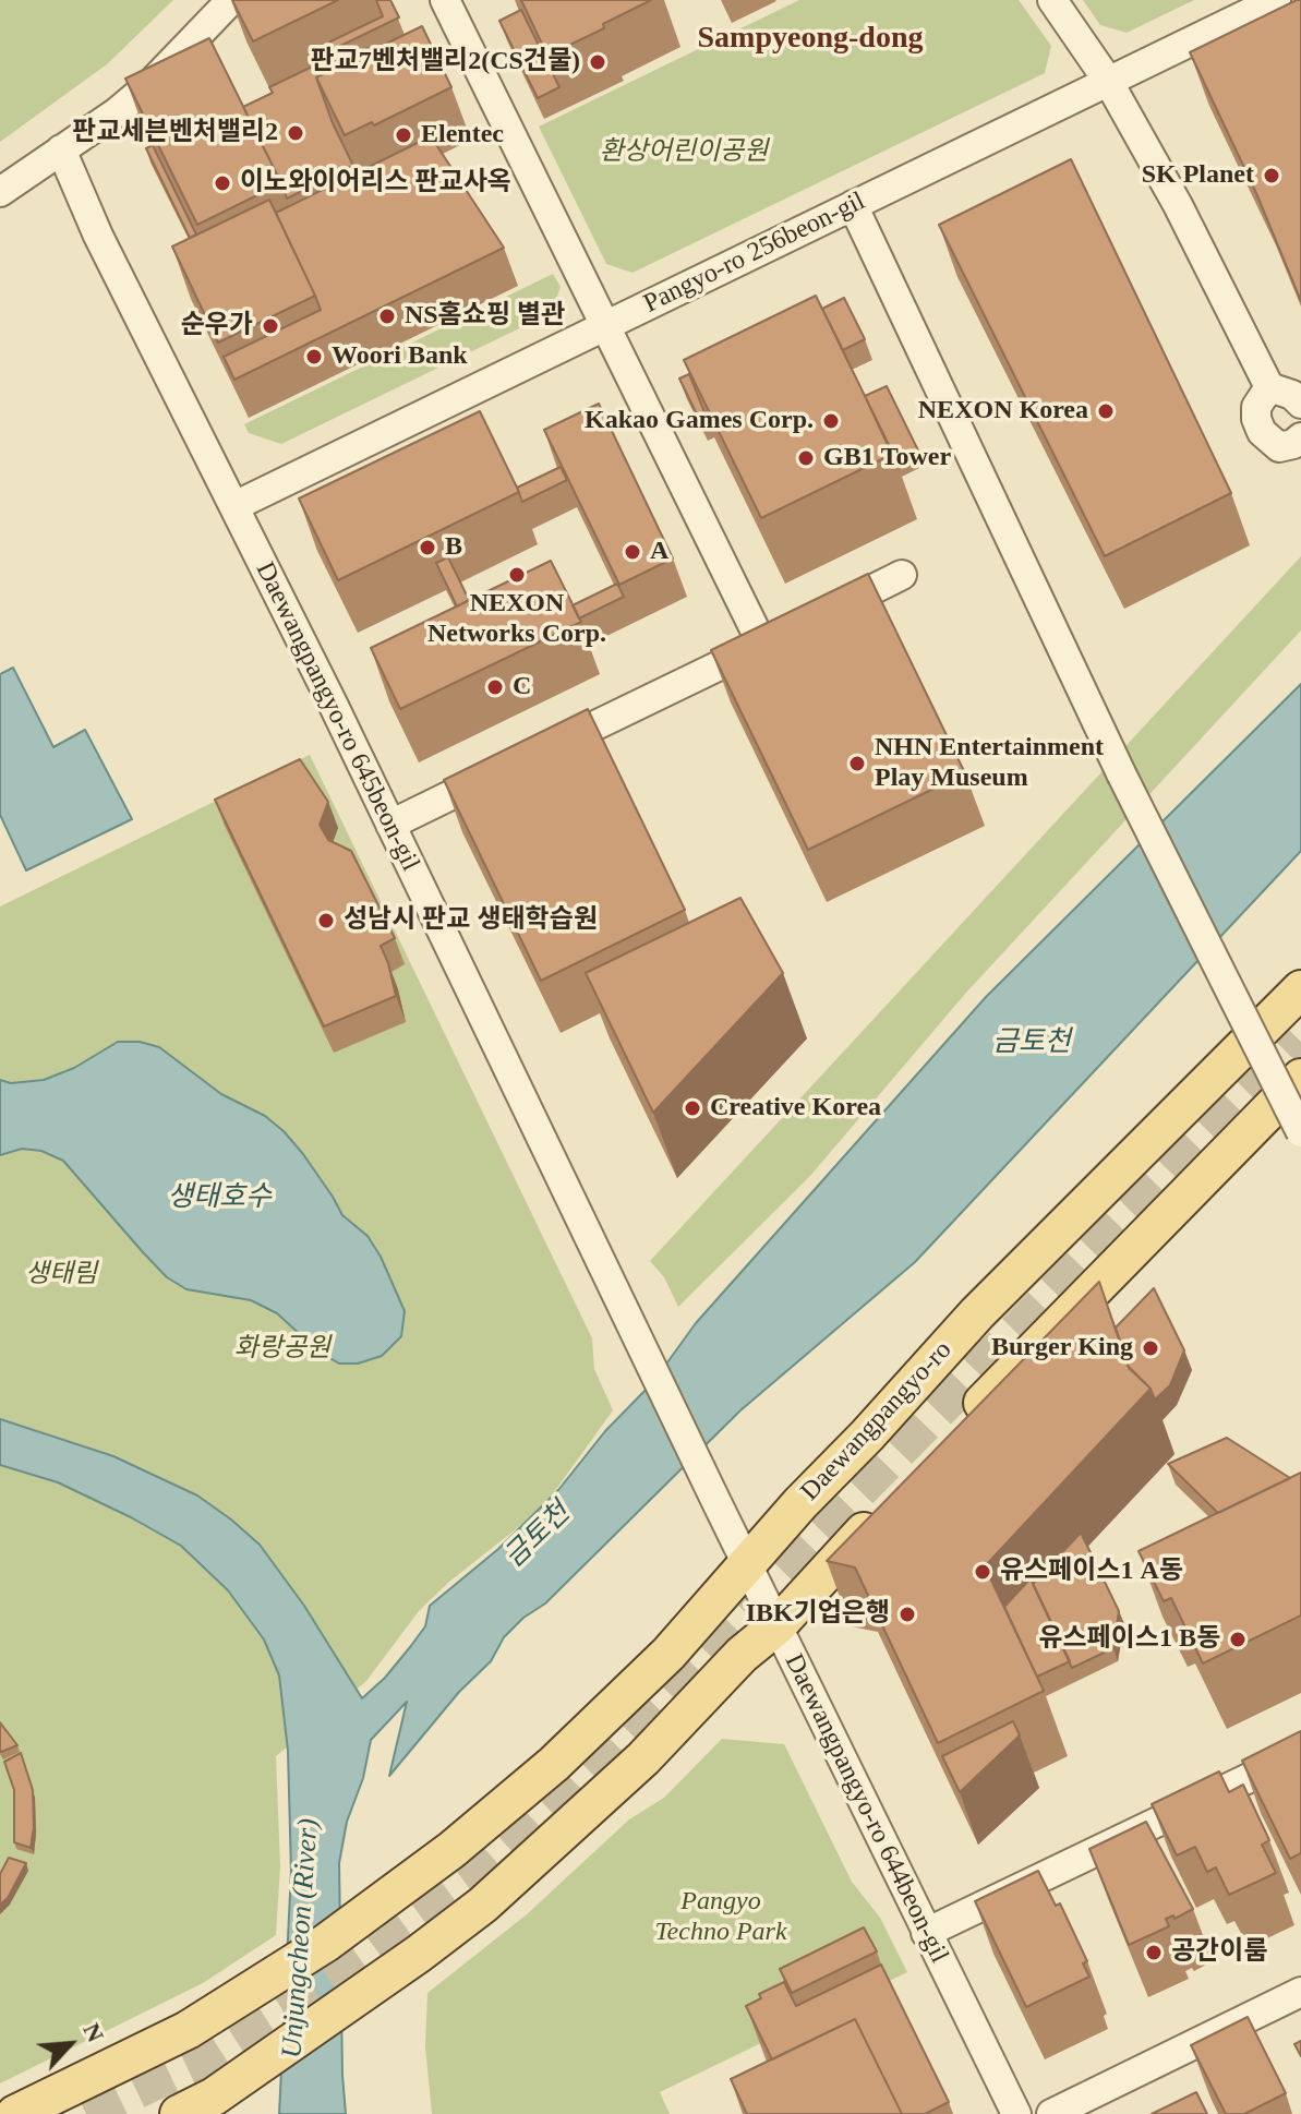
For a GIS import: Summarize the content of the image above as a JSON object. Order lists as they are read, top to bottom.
{
  "streets": {
    "main road": ["Daewangpangyo-ro"],
    "street": ["Pangyo-ro 256beon-gil", "Daewangpangyo-ro 645beon-gil", "Daewangpangyo-ro 644beon-gil"]
  },
  "crossings": [
    ["Pangyo-ro 256beon-gil", "Daewangpangyo-ro 645beon-gil"],
    ["Daewangpangyo-ro 645beon-gil", "Daewangpangyo-ro 644beon-gil"],
    ["Daewangpangyo-ro", "Daewangpangyo-ro 644beon-gil"]
  ],
  "districts": ["Sampyeong-dong"],
  "water": ["금토천", "생태호수", "Unjungcheon (River)"],
  "parks": [
    "환상어린이공원",
    "생태림",
    "화랑공원",
    "Pangyo Techno Park"
  ],
  "places": [
    "판교7벤처밸리2(CS건물)",
    "판교세븐벤처밸리2",
    "Elentec",
    "SK Planet",
    "이노와이어리스 판교사옥",
    "NS홈쇼핑 별관",
    "순우가",
    "Woori Bank",
    "NEXON Korea",
    "Kakao Games Corp.",
    "GB1 Tower",
    "B",
    "A",
    "NEXON Networks Corp.",
    "C",
    "NHN Entertainment Play Museum",
    "성남시 판교 생태학습원",
    "Creative Korea",
    "Burger King",
    "유스페이스1 A동",
    "IBK기업은행",
    "유스페이스1 B동",
    "공간이룸"
  ],
  "north": "top right"
}
